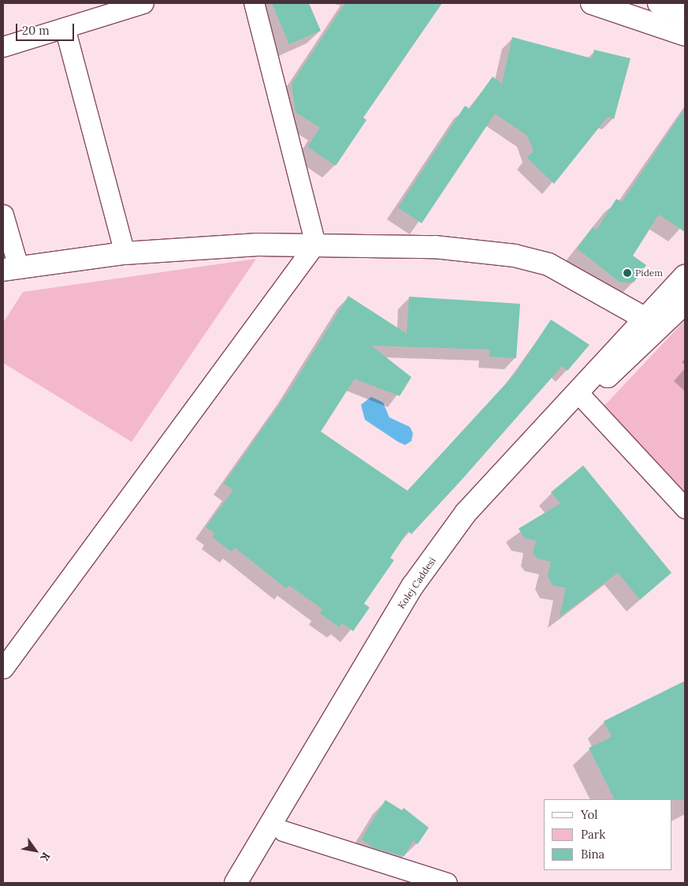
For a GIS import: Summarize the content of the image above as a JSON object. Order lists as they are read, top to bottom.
{
  "streets": {
    "street": ["Kolej Caddesi"]
  },
  "places": ["Pidem"],
  "legend": ["Yol", "Park", "Bina"],
  "scale_bar": "20 m",
  "north": "bottom right"
}
